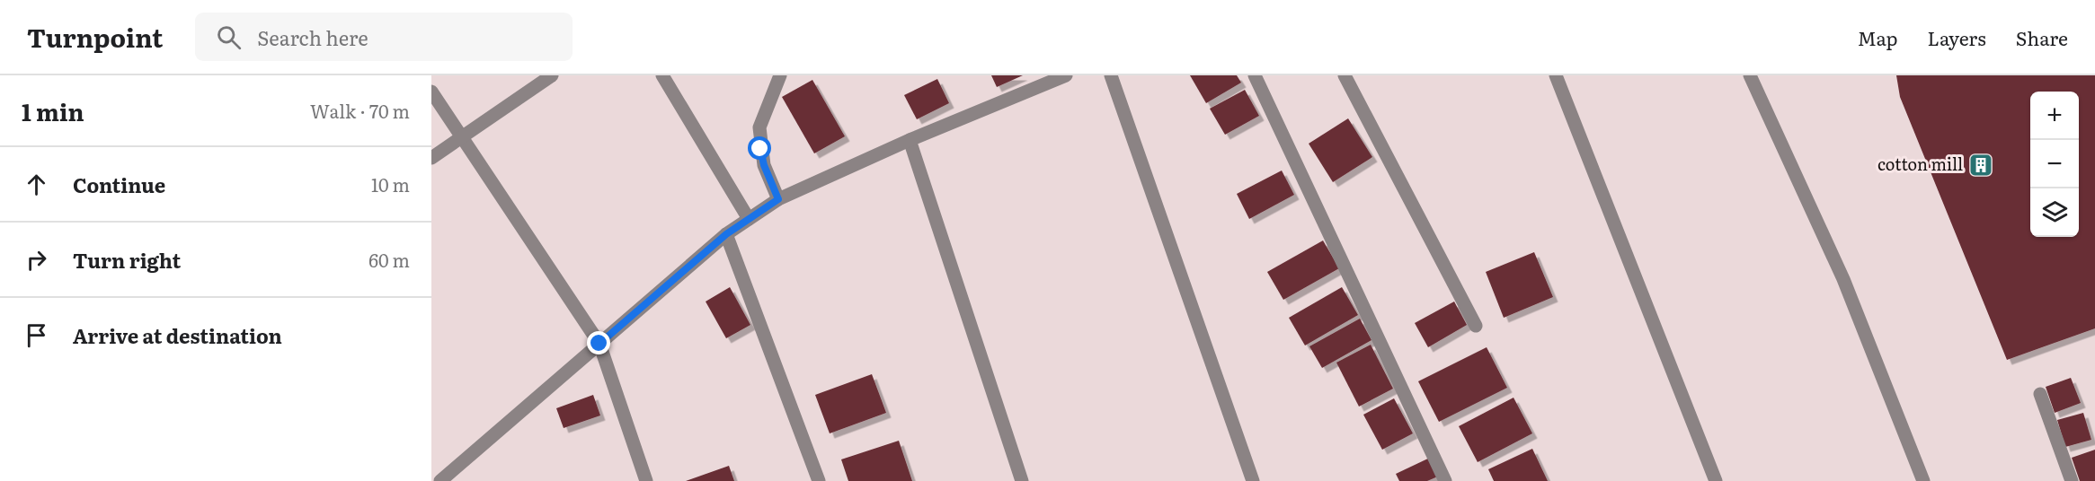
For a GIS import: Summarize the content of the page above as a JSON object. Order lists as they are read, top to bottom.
{
  "places": {
    "building": ["cotton mill"]
  },
  "page": {
    "header": "Turnpoint",
    "search": "Search here",
    "nav": ["Map", "Layers", "Share"],
    "heading": ["1 min", "Walk · 70 m"],
    "map_buttons": ["+", "−"],
    "list": [
      ["Continue", "10 m"],
      ["Turn right", "60 m"],
      "Arrive at destination"
    ]
  }
}
